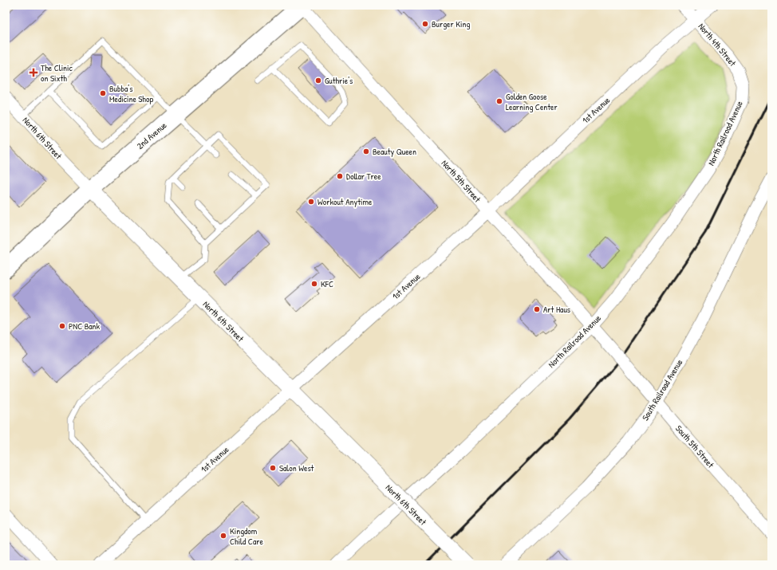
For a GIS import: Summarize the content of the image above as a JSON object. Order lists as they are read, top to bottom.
{
  "streets": {
    "main road": ["2nd Avenue"],
    "street": [
      "North 4th Street",
      "1st Avenue",
      "North Railroad Avenue",
      "North 6th Street",
      "North 5th Street",
      "South Railroad Avenue",
      "South 5th Street"
    ]
  },
  "crossings": [
    ["North 4th Street", "1st Avenue"],
    ["North 4th Street", "North Railroad Avenue"],
    ["1st Avenue", "North 6th Street"],
    ["1st Avenue", "North 5th Street"],
    ["North Railroad Avenue", "North 5th Street"],
    ["2nd Avenue", "North 6th Street"],
    ["2nd Avenue", "North 5th Street"],
    ["North 5th Street", "South 5th Street"],
    ["South Railroad Avenue", "South 5th Street"]
  ],
  "places": {
    "other": [
      "Burger King",
      "Guthrie's",
      "Bubba's Medicine Shop",
      "Golden Goose Learning Center",
      "Beauty Queen",
      "Dollar Tree",
      "Workout Anytime",
      "KFC",
      "Art Haus",
      "PNC Bank",
      "Salon West",
      "Kingdom Child Care"
    ],
    "health": ["The Clinic on Sixth"]
  }
}
